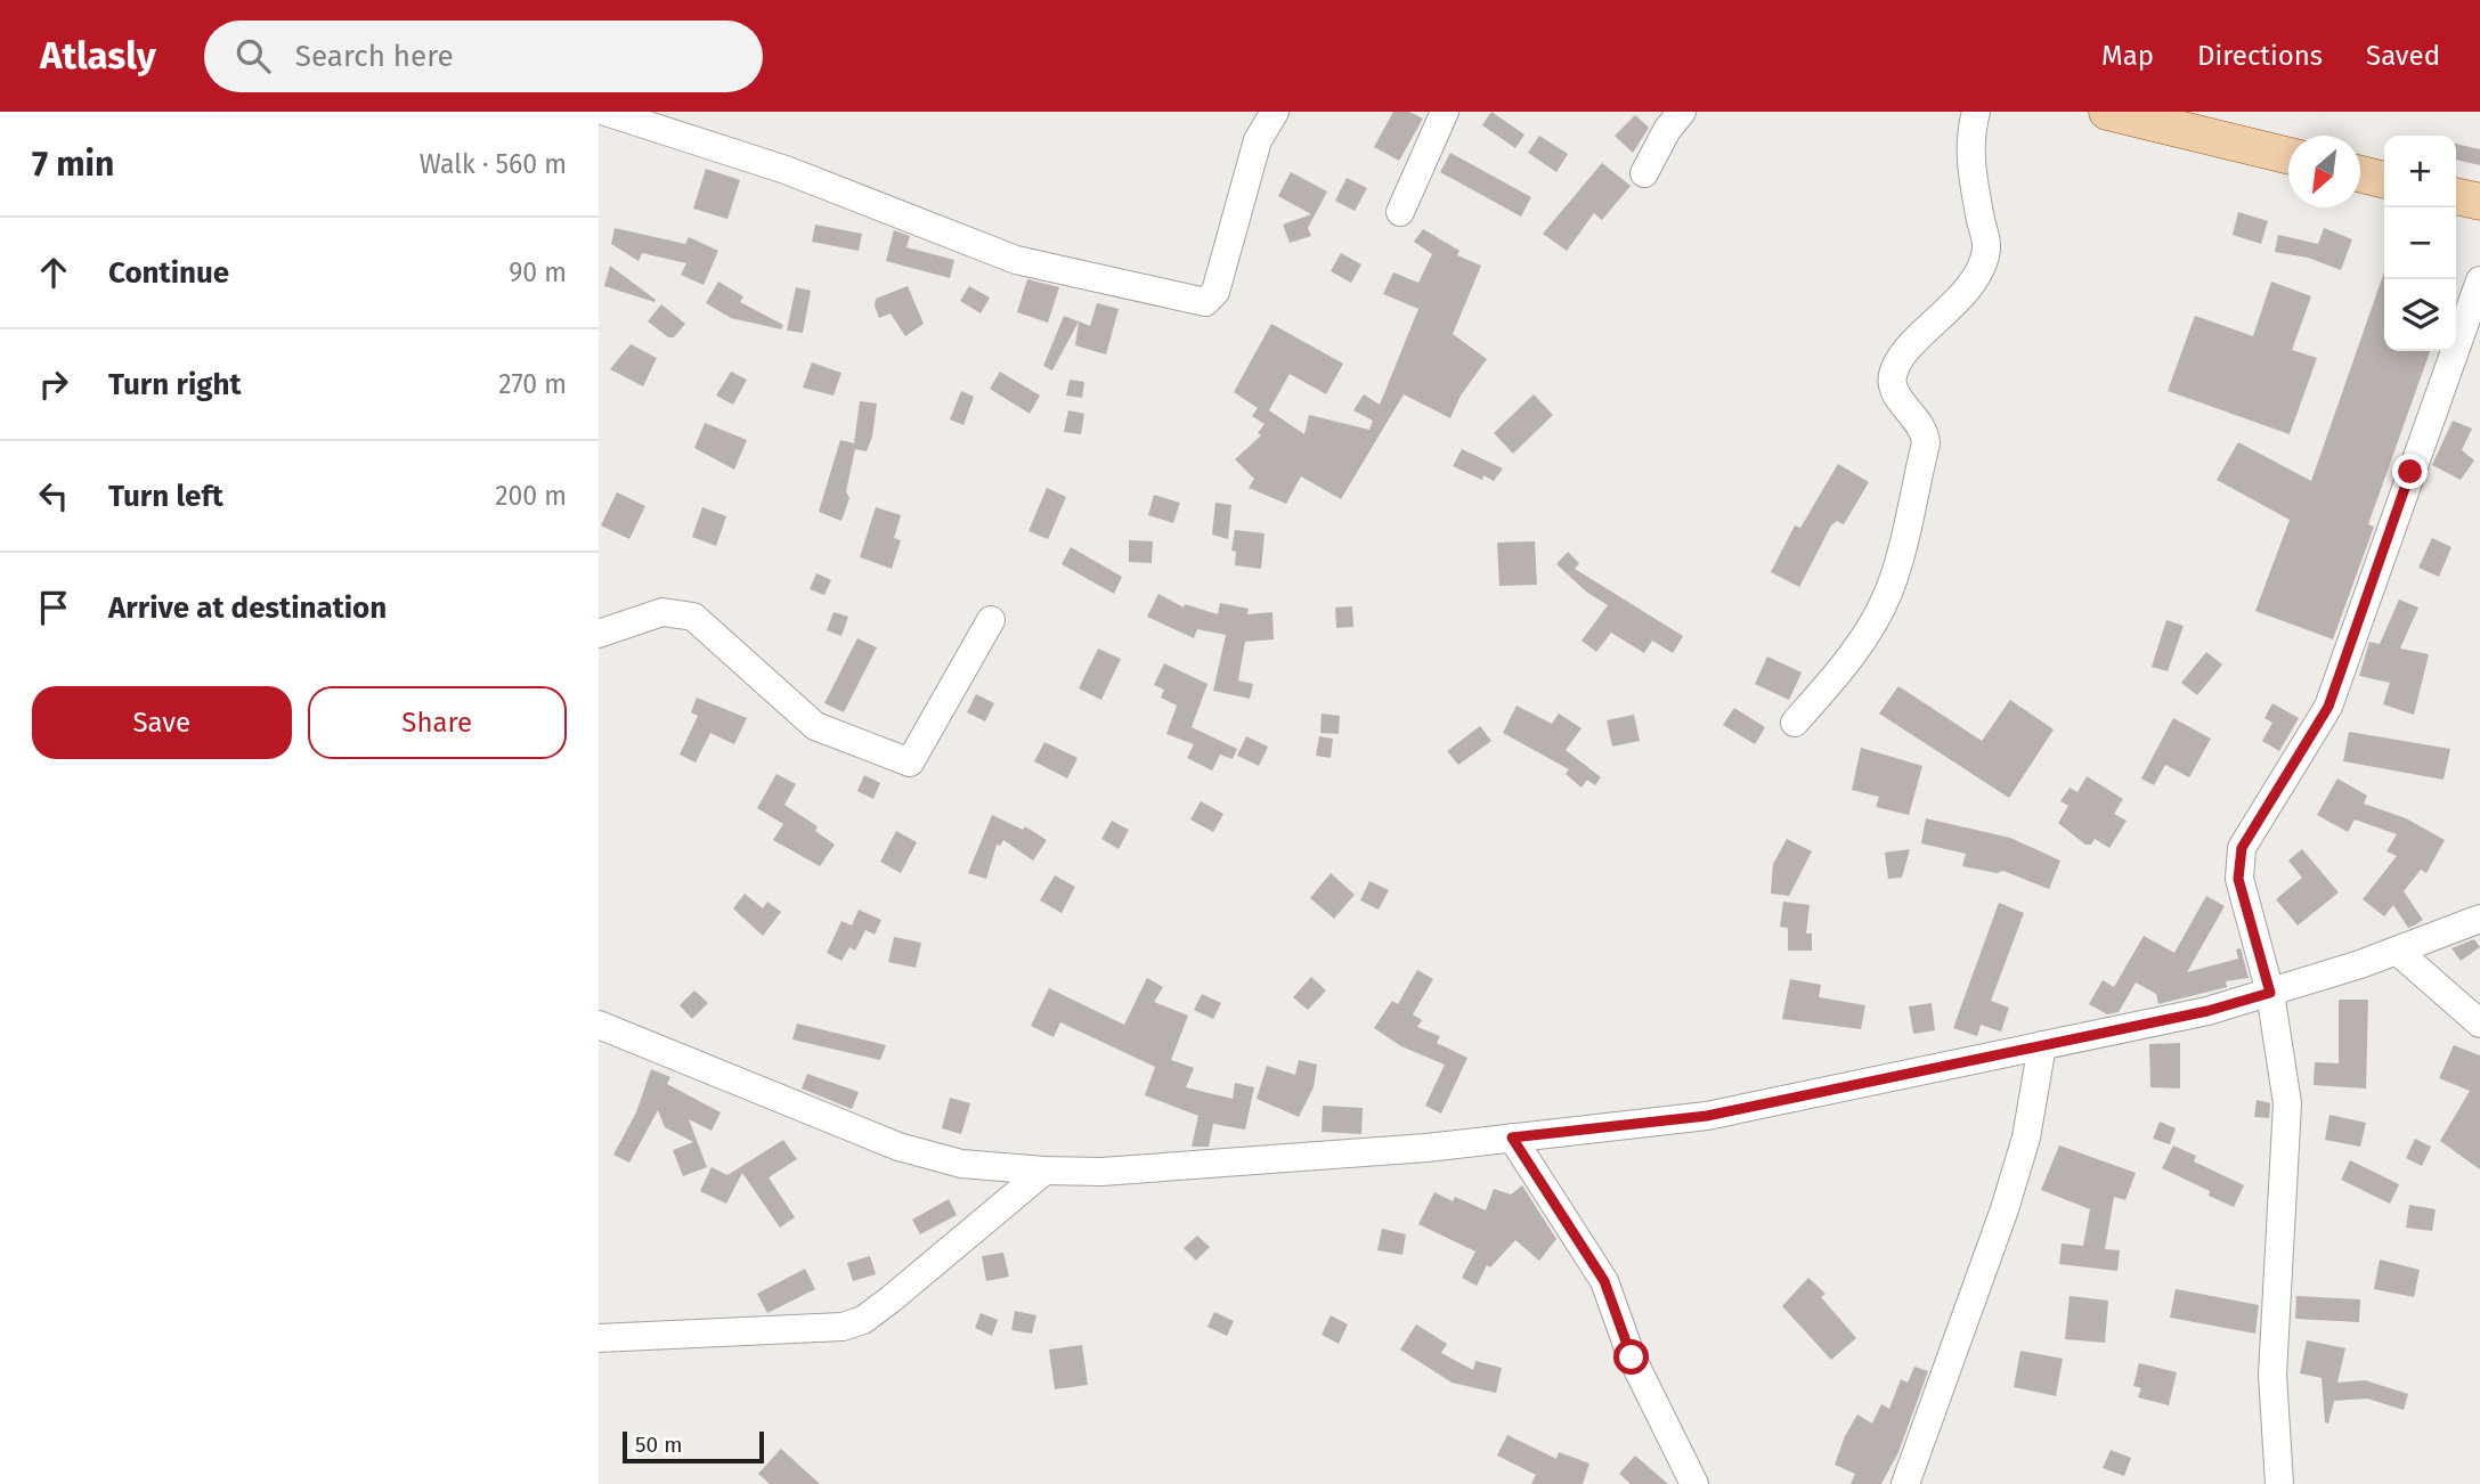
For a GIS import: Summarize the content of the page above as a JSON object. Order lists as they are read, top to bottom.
{
  "scale_bar": "50 m",
  "north": "bottom left",
  "page": {
    "header": "Atlasly",
    "search": "Search here",
    "nav": ["Map", "Directions", "Saved"],
    "heading": ["7 min", "Walk · 560 m"],
    "map_buttons": ["+", "−"],
    "list": [
      ["Continue", "90 m"],
      ["Turn right", "270 m"],
      ["Turn left", "200 m"],
      "Arrive at destination"
    ],
    "buttons": ["Save", "Share"],
    "scale": "50 m"
  }
}
